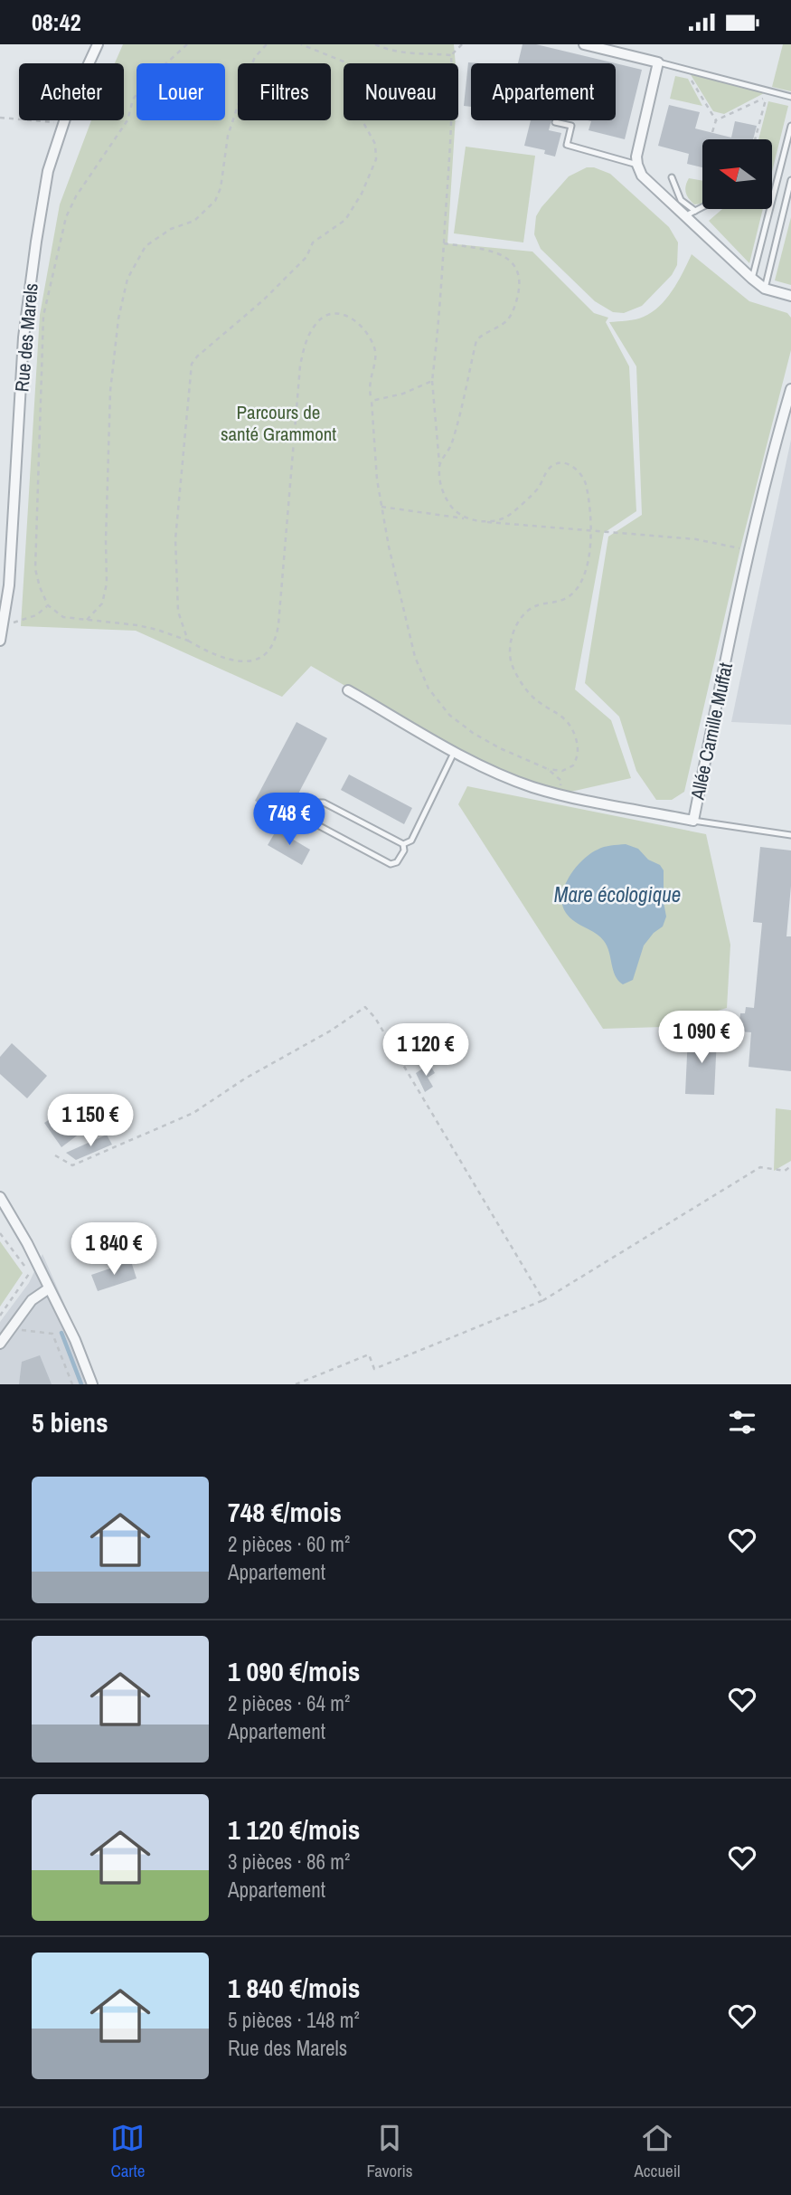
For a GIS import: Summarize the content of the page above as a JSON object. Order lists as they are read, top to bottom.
{
  "streets": {
    "street": ["Rue des Marels", "Allée Camille Muffat"]
  },
  "water": ["Mare écologique"],
  "parks": ["Parcours de santé Grammont"],
  "north": "left",
  "page": {
    "status": "08:42",
    "chip": [
      "Acheter",
      "Louer",
      "Filtres",
      "Nouveau",
      "Appartement"
    ],
    "price": [
      "748 €",
      "1 090 €",
      "1 120 €",
      "1 150 €",
      "1 840 €"
    ],
    "heading": "5 biens",
    "list": [
      {
        "name": "748 €/mois",
        "note": "2 pièces · 60 m² · Appartement"
      },
      {
        "name": "1 090 €/mois",
        "note": "2 pièces · 64 m² · Appartement"
      },
      {
        "name": "1 120 €/mois",
        "note": "3 pièces · 86 m² · Appartement"
      },
      {
        "name": "1 840 €/mois",
        "note": "5 pièces · 148 m² · Rue des Marels"
      }
    ],
    "tabs": ["Carte", "Favoris", "Accueil"]
  }
}
